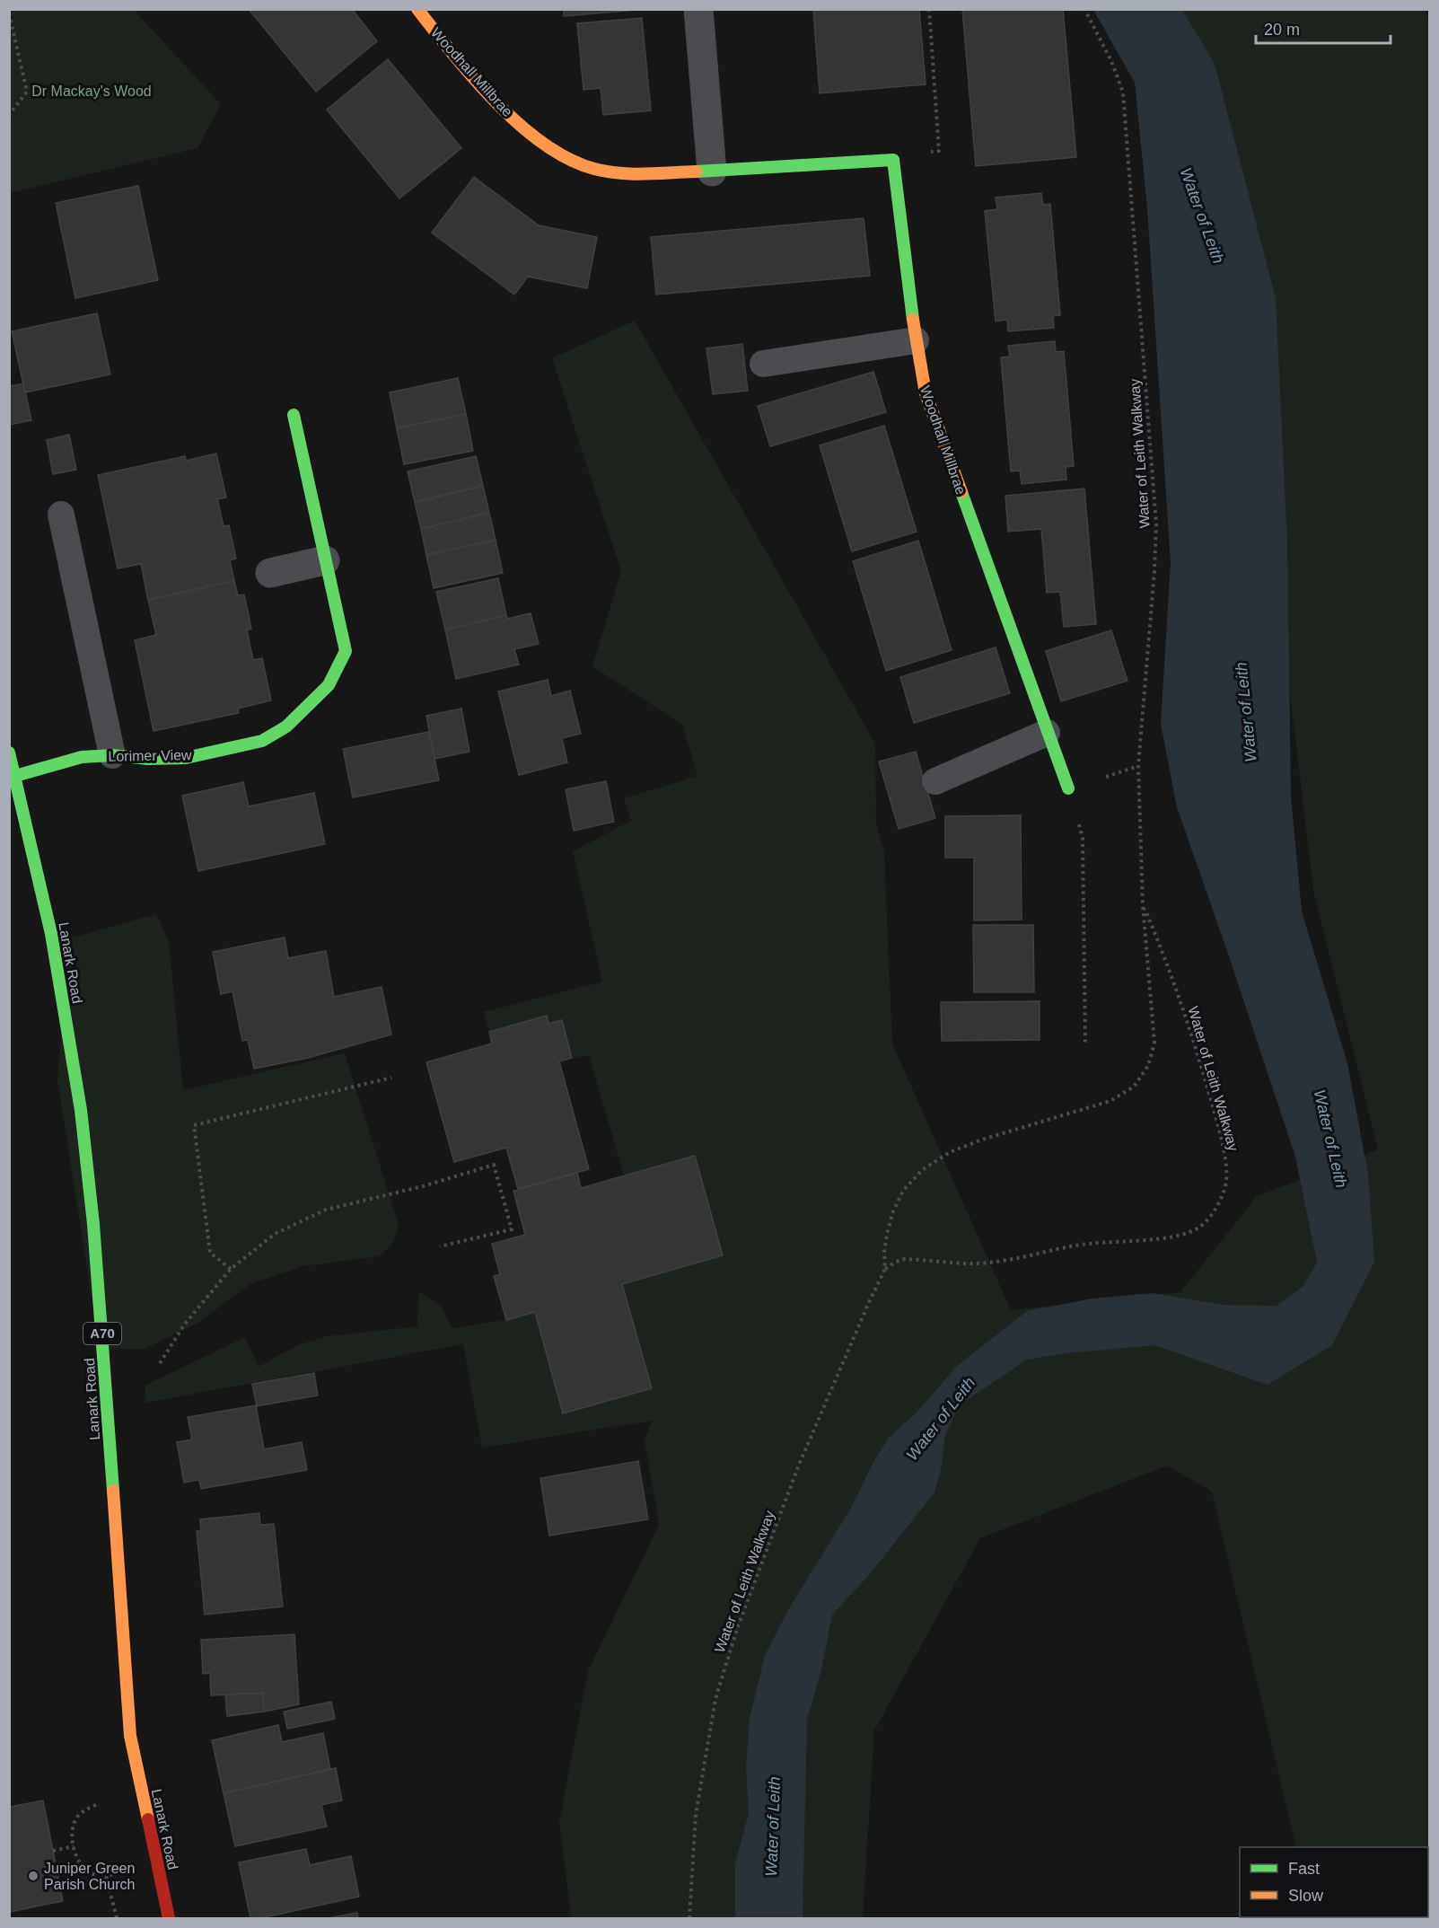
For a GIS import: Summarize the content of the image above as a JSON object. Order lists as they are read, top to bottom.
{
  "streets": {
    "street": [
      "Woodhall Millbrae",
      "Lorimer View",
      "Lanark Road",
      "A70"
    ],
    "path": ["Water of Leith Walkway"]
  },
  "crossings": [
    ["Lorimer View", "Lanark Road"]
  ],
  "water": ["Water of Leith"],
  "parks": ["Dr Mackay's Wood"],
  "places": ["Juniper Green Parish Church"],
  "legend": ["Fast", "Slow"],
  "scale_bar": "20 m"
}
